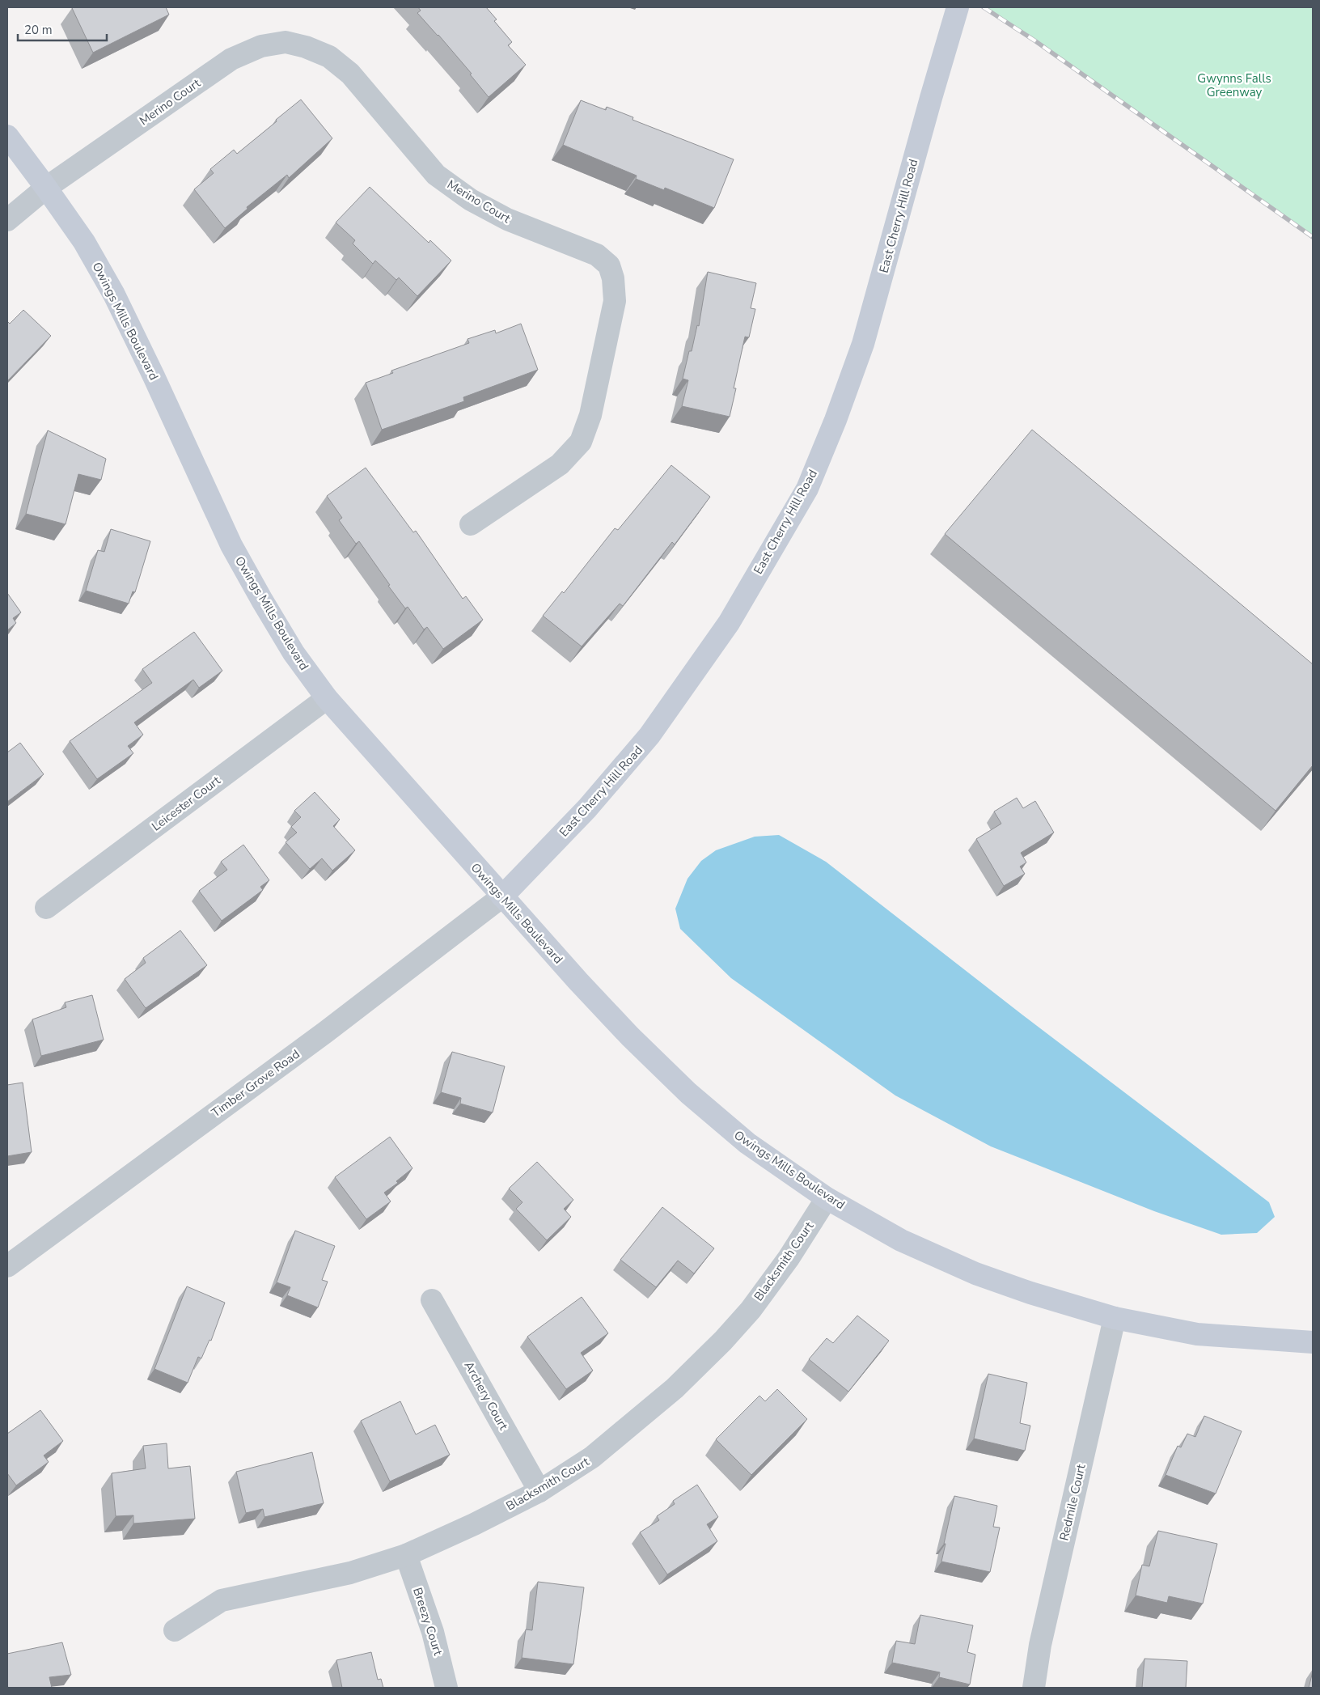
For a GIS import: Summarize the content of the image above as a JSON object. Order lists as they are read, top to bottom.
{
  "streets": {
    "main road": ["East Cherry Hill Road", "Owings Mills Boulevard"],
    "street": [
      "Merino Court",
      "Leicester Court",
      "Timber Grove Road",
      "Blacksmith Court",
      "Archery Court",
      "Redmile Court",
      "Breezy Court"
    ]
  },
  "crossings": [
    ["Merino Court", "Owings Mills Boulevard"],
    ["East Cherry Hill Road", "Owings Mills Boulevard"],
    ["East Cherry Hill Road", "Timber Grove Road"],
    ["Owings Mills Boulevard", "Leicester Court"],
    ["Owings Mills Boulevard", "Timber Grove Road"],
    ["Owings Mills Boulevard", "Blacksmith Court"],
    ["Owings Mills Boulevard", "Redmile Court"],
    ["Blacksmith Court", "Archery Court"],
    ["Blacksmith Court", "Breezy Court"]
  ],
  "parks": ["Gwynns Falls Greenway"],
  "scale_bar": "20 m"
}
